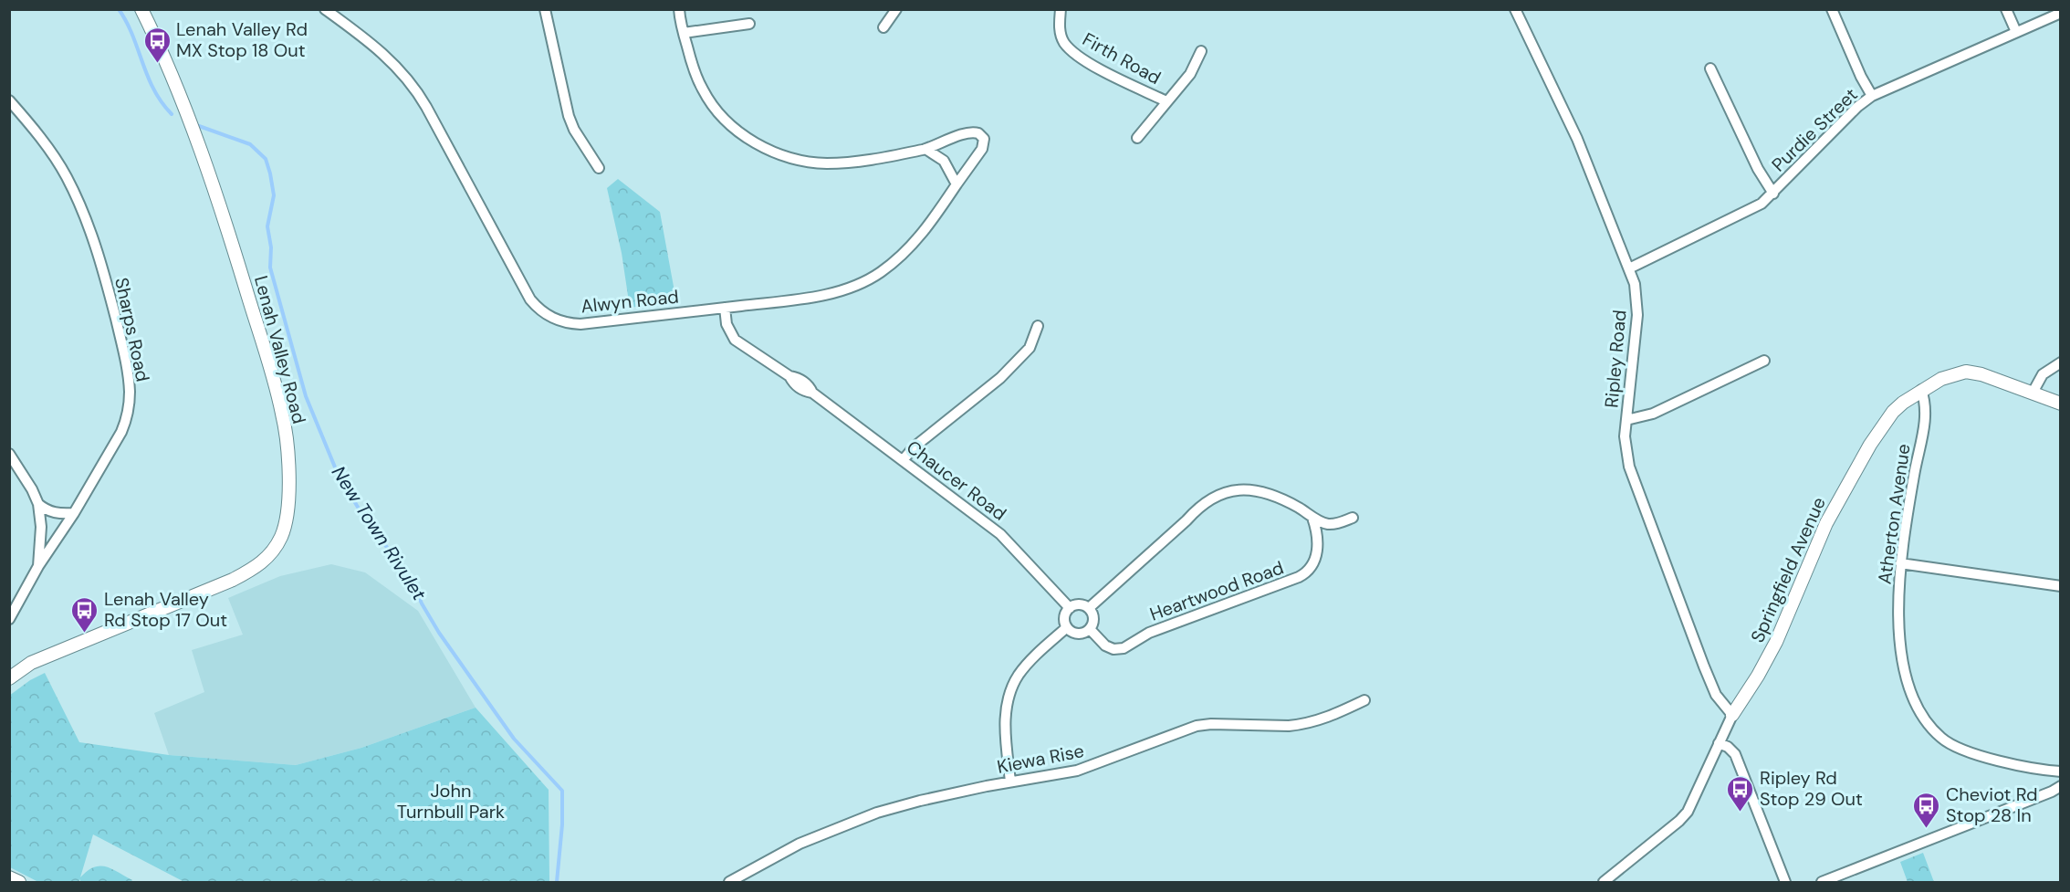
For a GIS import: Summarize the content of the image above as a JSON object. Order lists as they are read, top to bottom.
{
  "streets": {
    "street": [
      "Firth Road",
      "Purdie Street",
      "Alwyn Road",
      "Sharps Road",
      "Lenah Valley Road",
      "Ripley Road",
      "Chaucer Road",
      "Atherton Avenue",
      "Springfield Avenue",
      "Heartwood Road",
      "Kiewa Rise"
    ]
  },
  "crossings": [
    ["Purdie Street", "Ripley Road"],
    ["Alwyn Road", "Chaucer Road"],
    ["Ripley Road", "Springfield Avenue"],
    ["Chaucer Road", "Heartwood Road"],
    ["Atherton Avenue", "Springfield Avenue"]
  ],
  "water": ["New Town Rivulet"],
  "parks": ["John Turnbull Park"],
  "places": {
    "bus stop": [
      "Lenah Valley Rd MX Stop 18 Out",
      "Lenah Valley Rd Stop 17 Out",
      "Ripley Rd Stop 29 Out",
      "Cheviot Rd Stop 28 In"
    ]
  }
}
